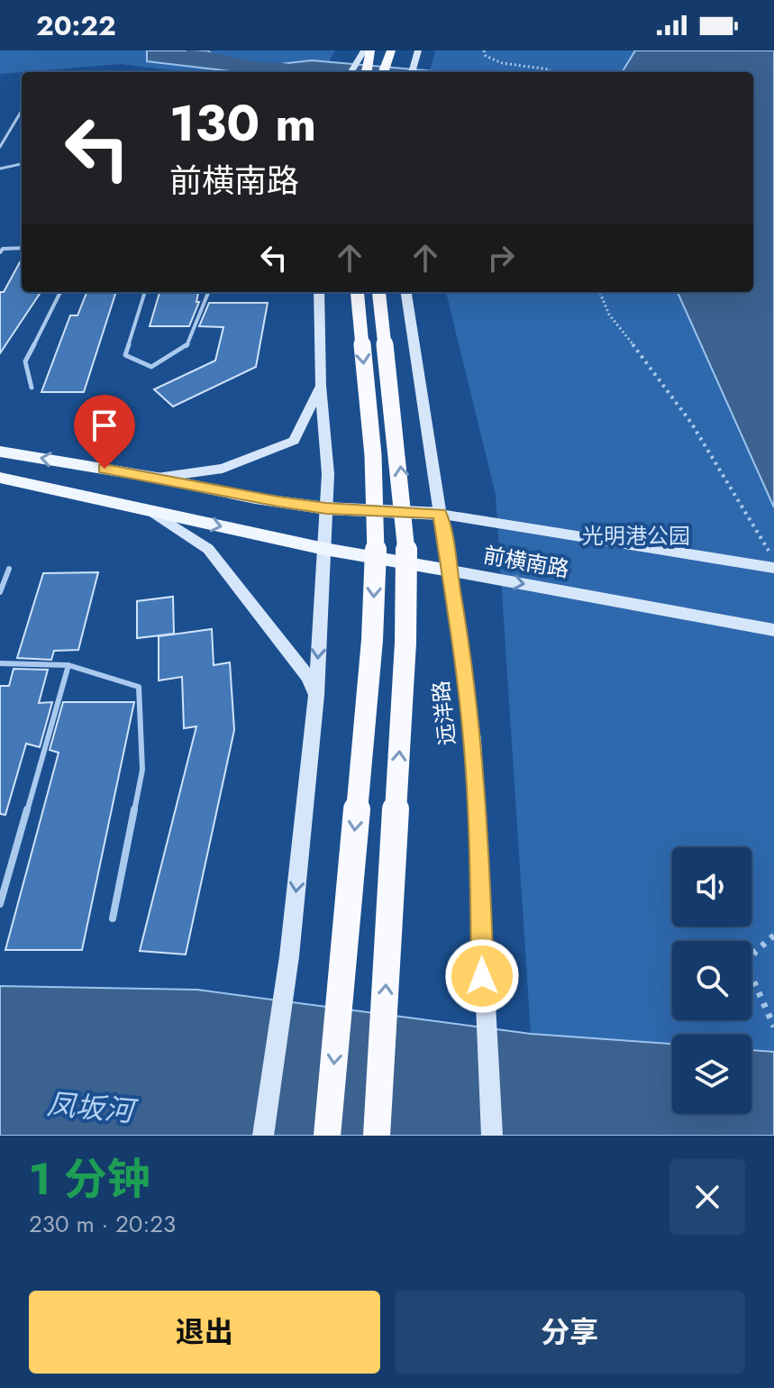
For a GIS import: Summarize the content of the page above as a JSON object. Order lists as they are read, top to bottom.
{
  "streets": {
    "main road": ["前横南路", "远洋路"]
  },
  "crossings": [
    ["前横南路", "远洋路"]
  ],
  "water": ["凤坂河"],
  "parks": ["光明港公园"],
  "page": {
    "status": "20:22",
    "turn": ["130 m", "前横南路"],
    "heading": ["1 分钟", "230 m · 20:23"],
    "buttons": ["退出", "分享"]
  }
}
